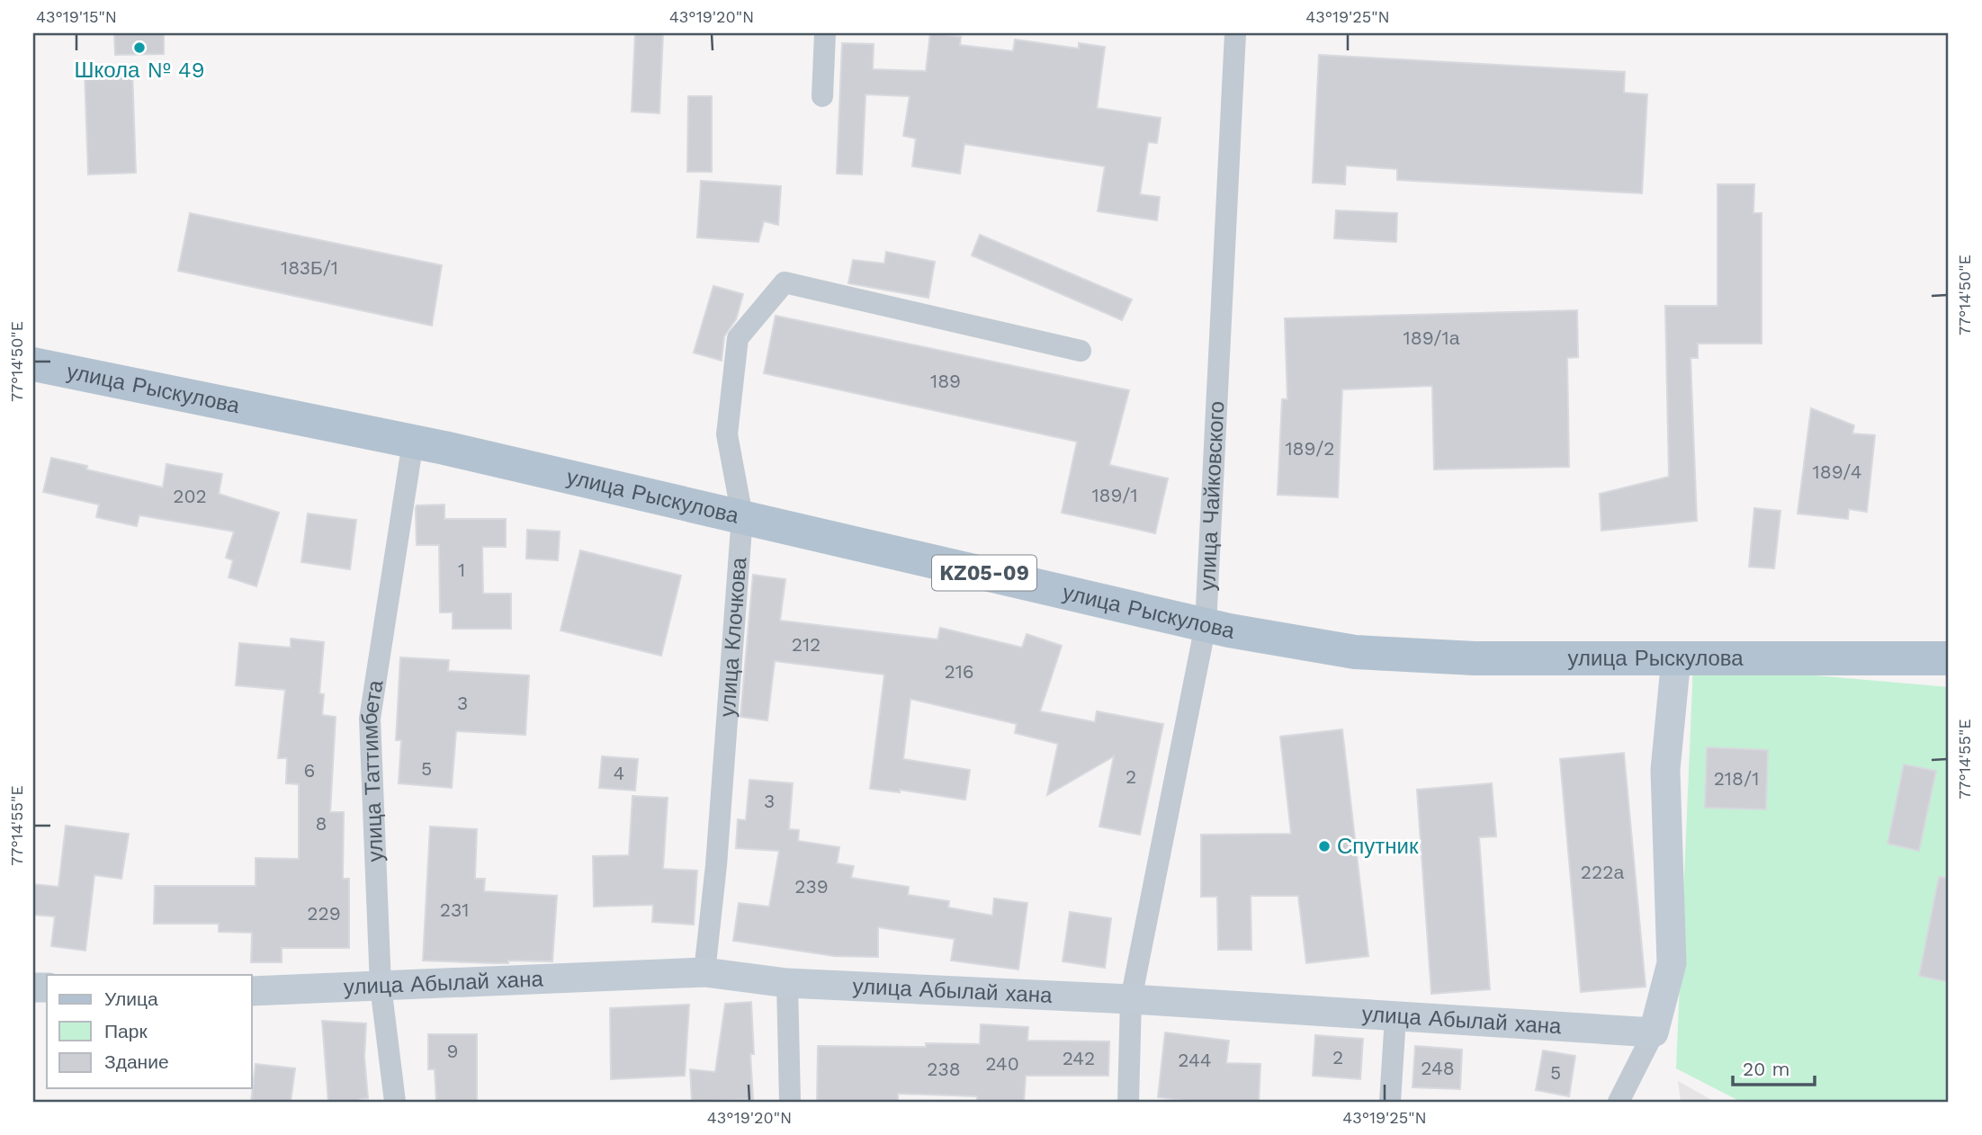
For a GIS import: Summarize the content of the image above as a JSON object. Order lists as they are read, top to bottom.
{
  "streets": {
    "main road": ["улица Рыскулова", "KZ05-09"],
    "street": [
      "улица Чайковского",
      "улица Клочкова",
      "улица Таттимбета",
      "улица Абылай хана"
    ]
  },
  "crossings": [
    ["улица Рыскулова", "улица Чайковского"],
    ["улица Рыскулова", "улица Клочкова"],
    ["улица Рыскулова", "улица Таттимбета"],
    ["улица Чайковского", "улица Абылай хана"],
    ["улица Клочкова", "улица Абылай хана"],
    ["улица Таттимбета", "улица Абылай хана"]
  ],
  "places": ["Школа № 49", "Спутник"],
  "house_numbers": [
    "183Б/1",
    "189/1а",
    "189",
    "189/2",
    "189/4",
    "189/1",
    "202",
    "1",
    "212",
    "216",
    "3",
    "5",
    "6",
    "4",
    "2",
    "218/1",
    "3",
    "8",
    "222а",
    "239",
    "231",
    "229",
    "9",
    "2",
    "242",
    "244",
    "240",
    "248",
    "238",
    "5"
  ],
  "legend": ["Улица", "Парк", "Здание"],
  "scale_bar": "20 m",
  "coordinates": [
    "43°19'15\"N",
    "43°19'20\"N",
    "43°19'25\"N",
    "77°14'50\"E",
    "77°14'55\"E"
  ]
}
